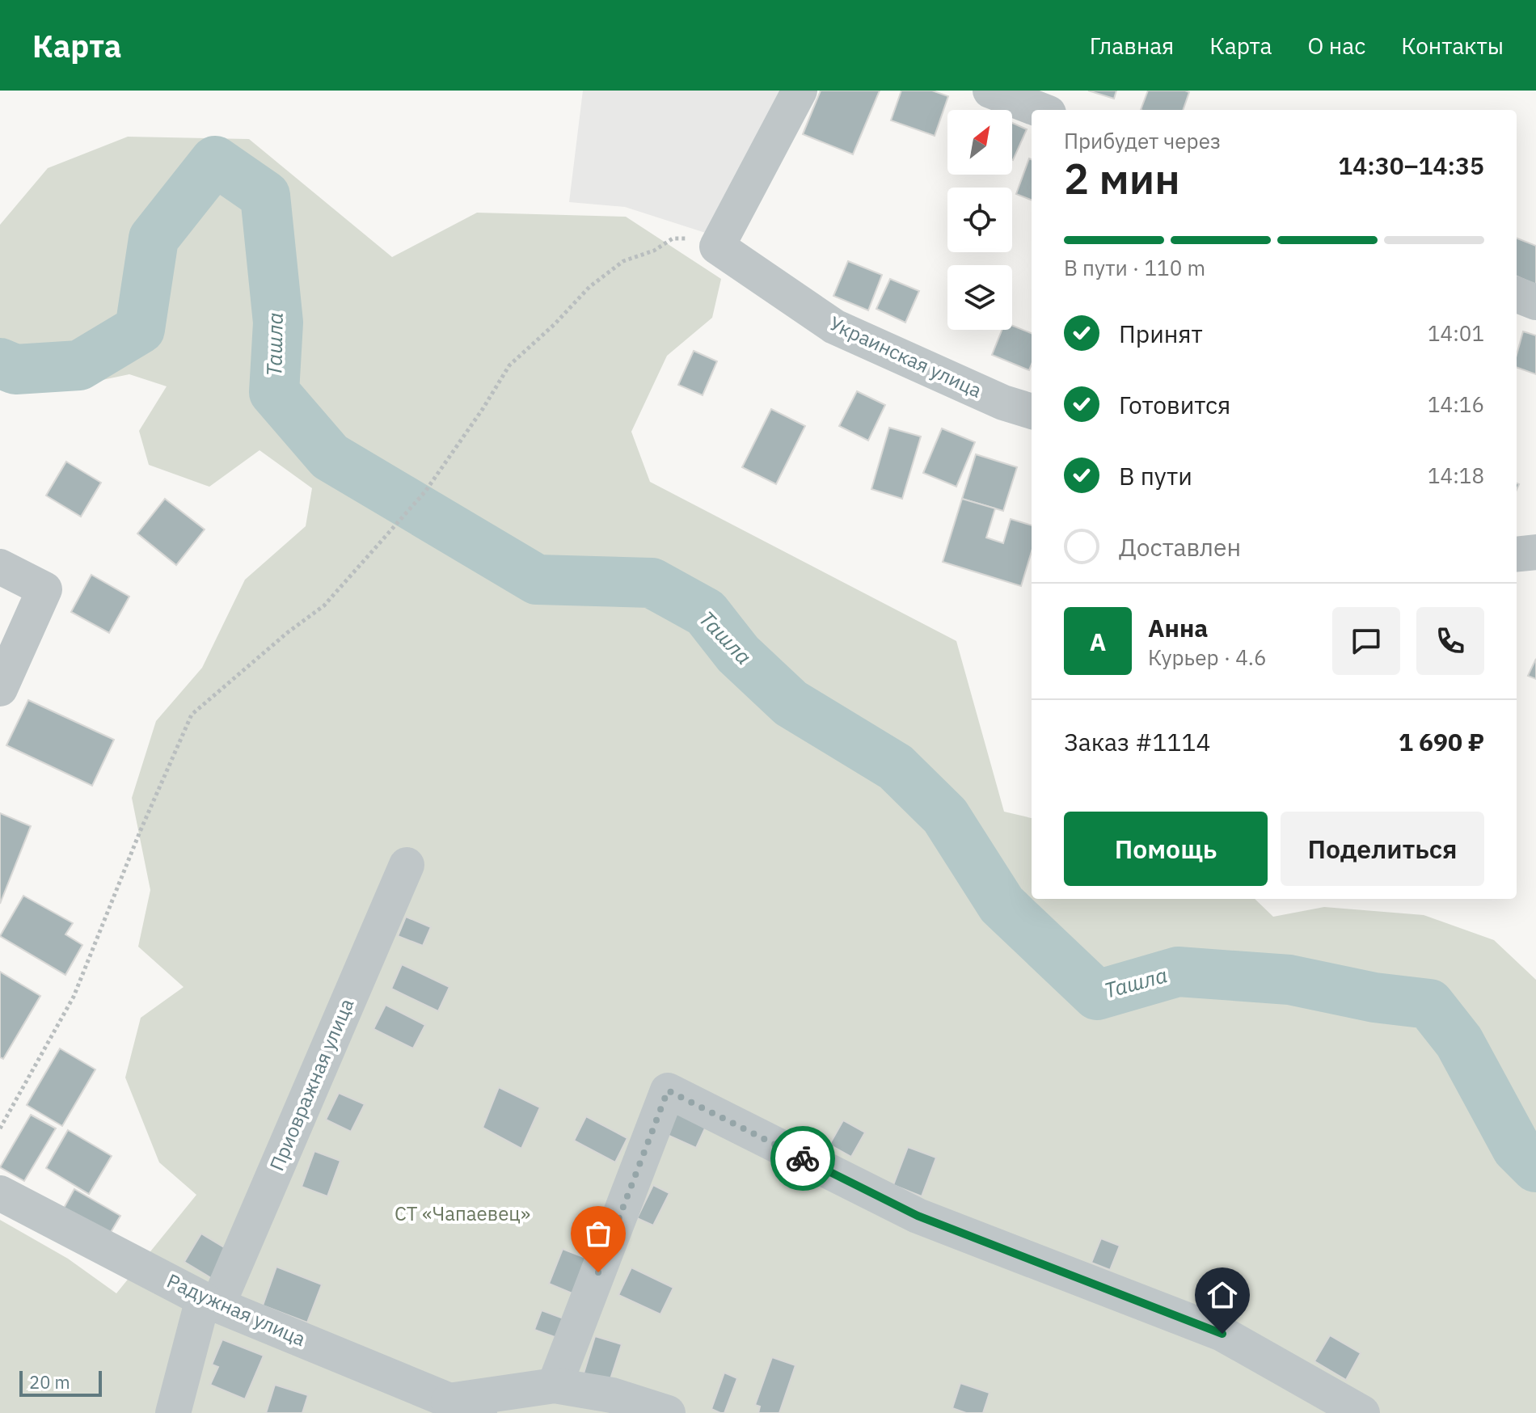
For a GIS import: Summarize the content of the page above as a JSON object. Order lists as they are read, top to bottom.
{
  "streets": {
    "street": ["Украинская улица", "Приовражная улица", "Радужная улица"]
  },
  "crossings": [
    ["Приовражная улица", "Радужная улица"]
  ],
  "water": ["Ташла"],
  "parks": ["СТ «Чапаевец»"],
  "scale_bar": "20 m",
  "north": "top right",
  "page": {
    "header": "Карта",
    "nav": [
      "Главная",
      "Карта",
      "О нас",
      "Контакты"
    ],
    "heading": ["2 мин", "Прибудет через", "14:30–14:35"],
    "panel": [
      "Анна",
      "Курьер · 4.6",
      "Заказ #1114",
      "1 690 ₽"
    ],
    "bar": "В пути · 110 m",
    "list": [
      ["Принят", "14:01"],
      ["Готовится", "14:16"],
      ["В пути", "14:18"],
      "Доставлен"
    ],
    "round": "А",
    "buttons": ["Помощь", "Поделиться"],
    "scale": "20 m"
  }
}
